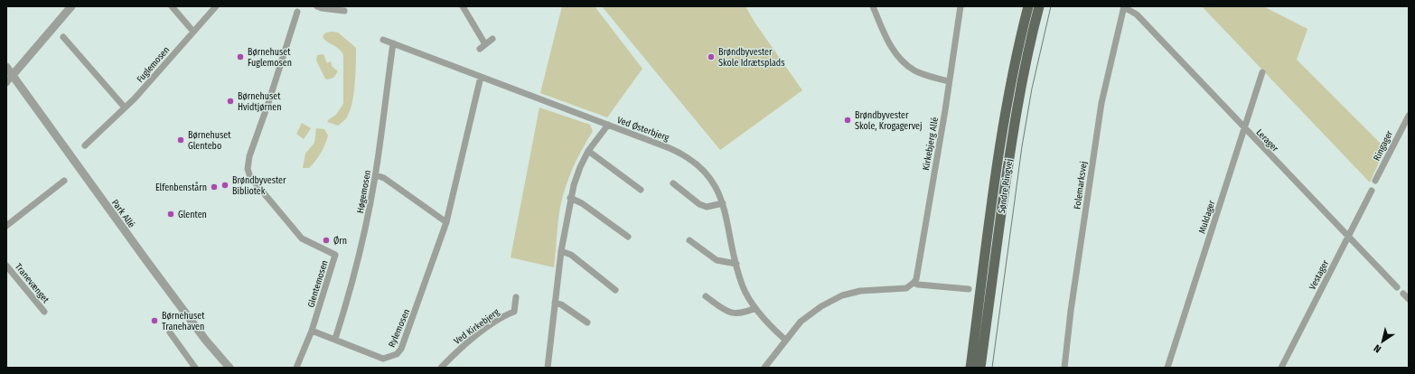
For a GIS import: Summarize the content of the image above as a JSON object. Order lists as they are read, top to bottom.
{
  "streets": {
    "main road": ["Søndre Ringvej"],
    "street": [
      "Fuglemosen",
      "Ved Østerbjerg",
      "Lerager",
      "Kirkebjerg Allé",
      "Ringager",
      "Folemarksvej",
      "Høgemosen",
      "Park Allé",
      "Muldager",
      "Vestager",
      "Tranevænget",
      "Glentemosen",
      "Ved Kirkebjerg",
      "Rylemosen"
    ]
  },
  "crossings": [
    ["Ved Østerbjerg", "Rylemosen"],
    ["Lerager", "Folemarksvej"],
    ["Lerager", "Muldager"],
    ["Lerager", "Vestager"],
    ["Høgemosen", "Rylemosen"],
    ["Glentemosen", "Rylemosen"]
  ],
  "places": [
    "Børnehuset Fuglemosen",
    "Brøndbyvester Skole Idrætsplads",
    "Børnehuset Hvidtjørnen",
    "Brøndbyvester Skole, Krogagervej",
    "Børnehuset Glentebo",
    "Brøndbyvester Bibliotek",
    "Elfenbenstårn",
    "Glenten",
    "Ørn",
    "Børnehuset Tranehaven"
  ],
  "north": "bottom left"
}
